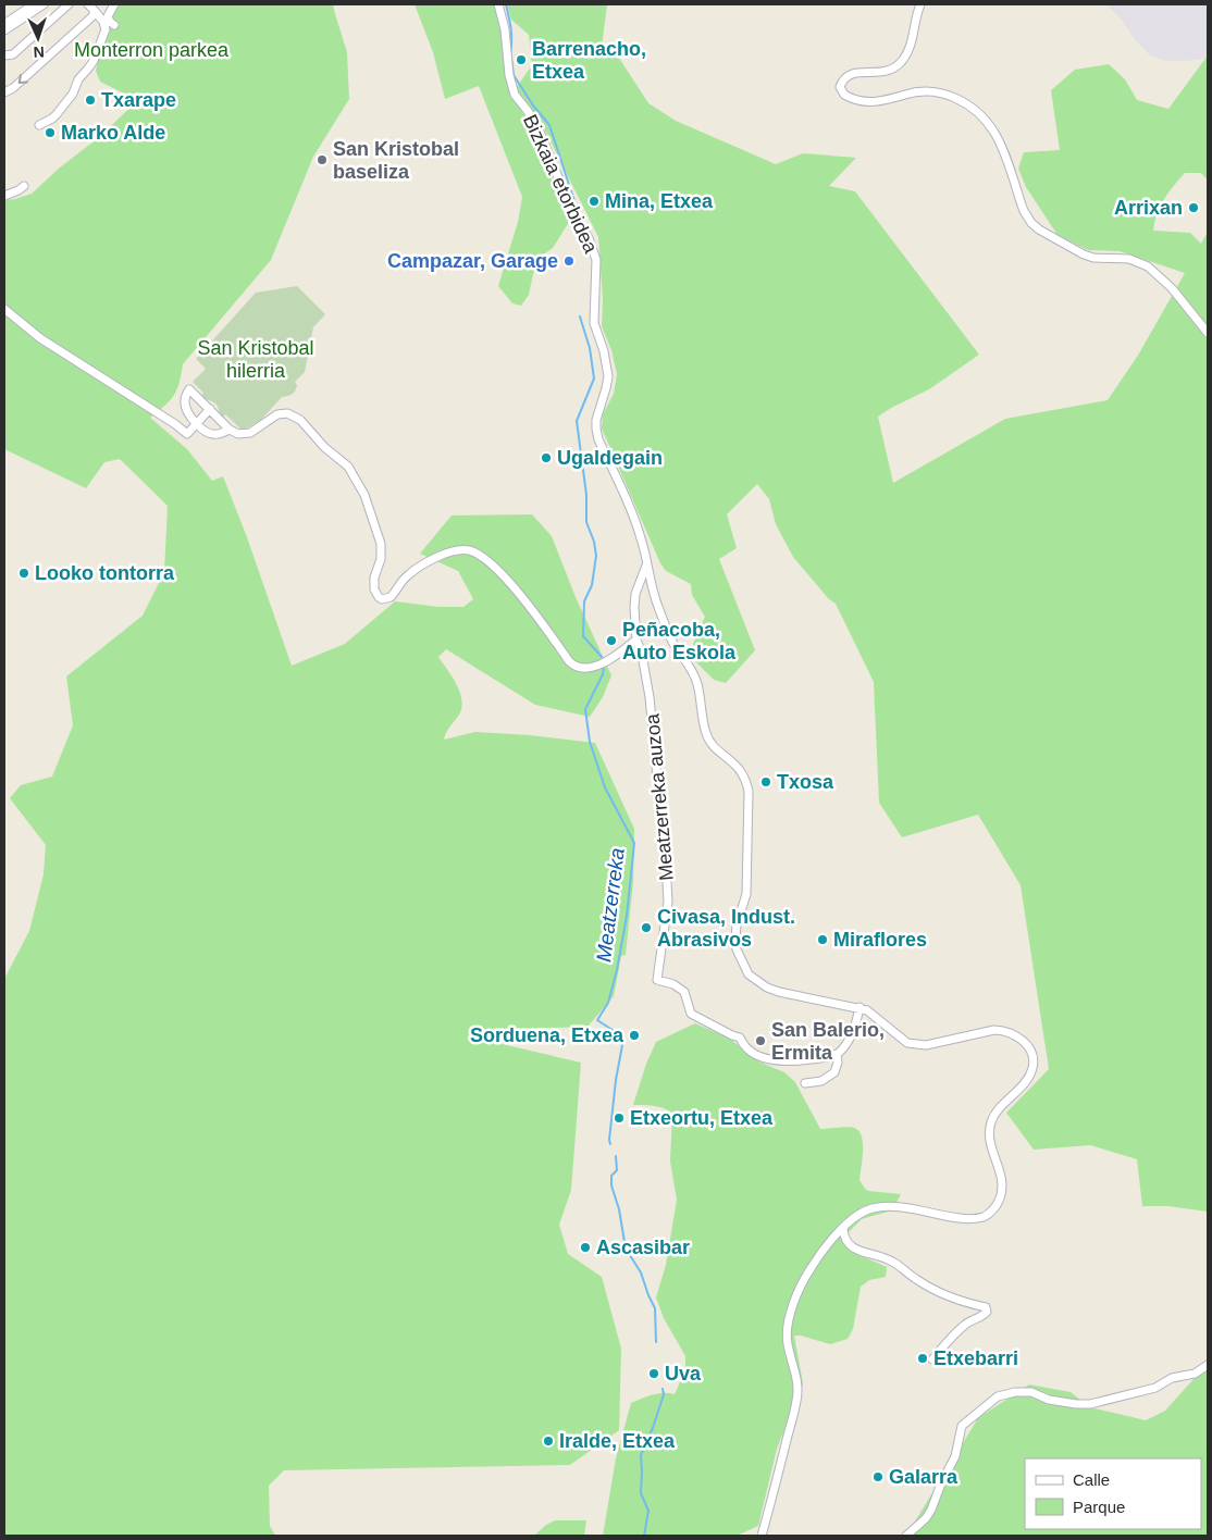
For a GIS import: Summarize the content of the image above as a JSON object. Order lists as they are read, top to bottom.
{
  "streets": {
    "street": ["Bizkaia etorbidea", "Meatzerreka auzoa"]
  },
  "crossings": [
    ["Bizkaia etorbidea", "Meatzerreka auzoa"]
  ],
  "water": ["Meatzerreka"],
  "parks": ["Monterron parkea", "San Kristobal hilerria"],
  "places": [
    "Barrenacho, Etxea",
    "Txarape",
    "Marko Alde",
    "San Kristobal baseliza",
    "Mina, Etxea",
    "Arrixan",
    "Campazar, Garage",
    "Ugaldegain",
    "Looko tontorra",
    "Peñacoba, Auto Eskola",
    "Txosa",
    "Civasa, Indust. Abrasivos",
    "Miraflores",
    "Sorduena, Etxea",
    "San Balerio, Ermita",
    "Etxeortu, Etxea",
    "Ascasibar",
    "Etxebarri",
    "Uva",
    "Iralde, Etxea",
    "Galarra"
  ],
  "legend": ["Calle", "Parque"],
  "north": "bottom"
}
